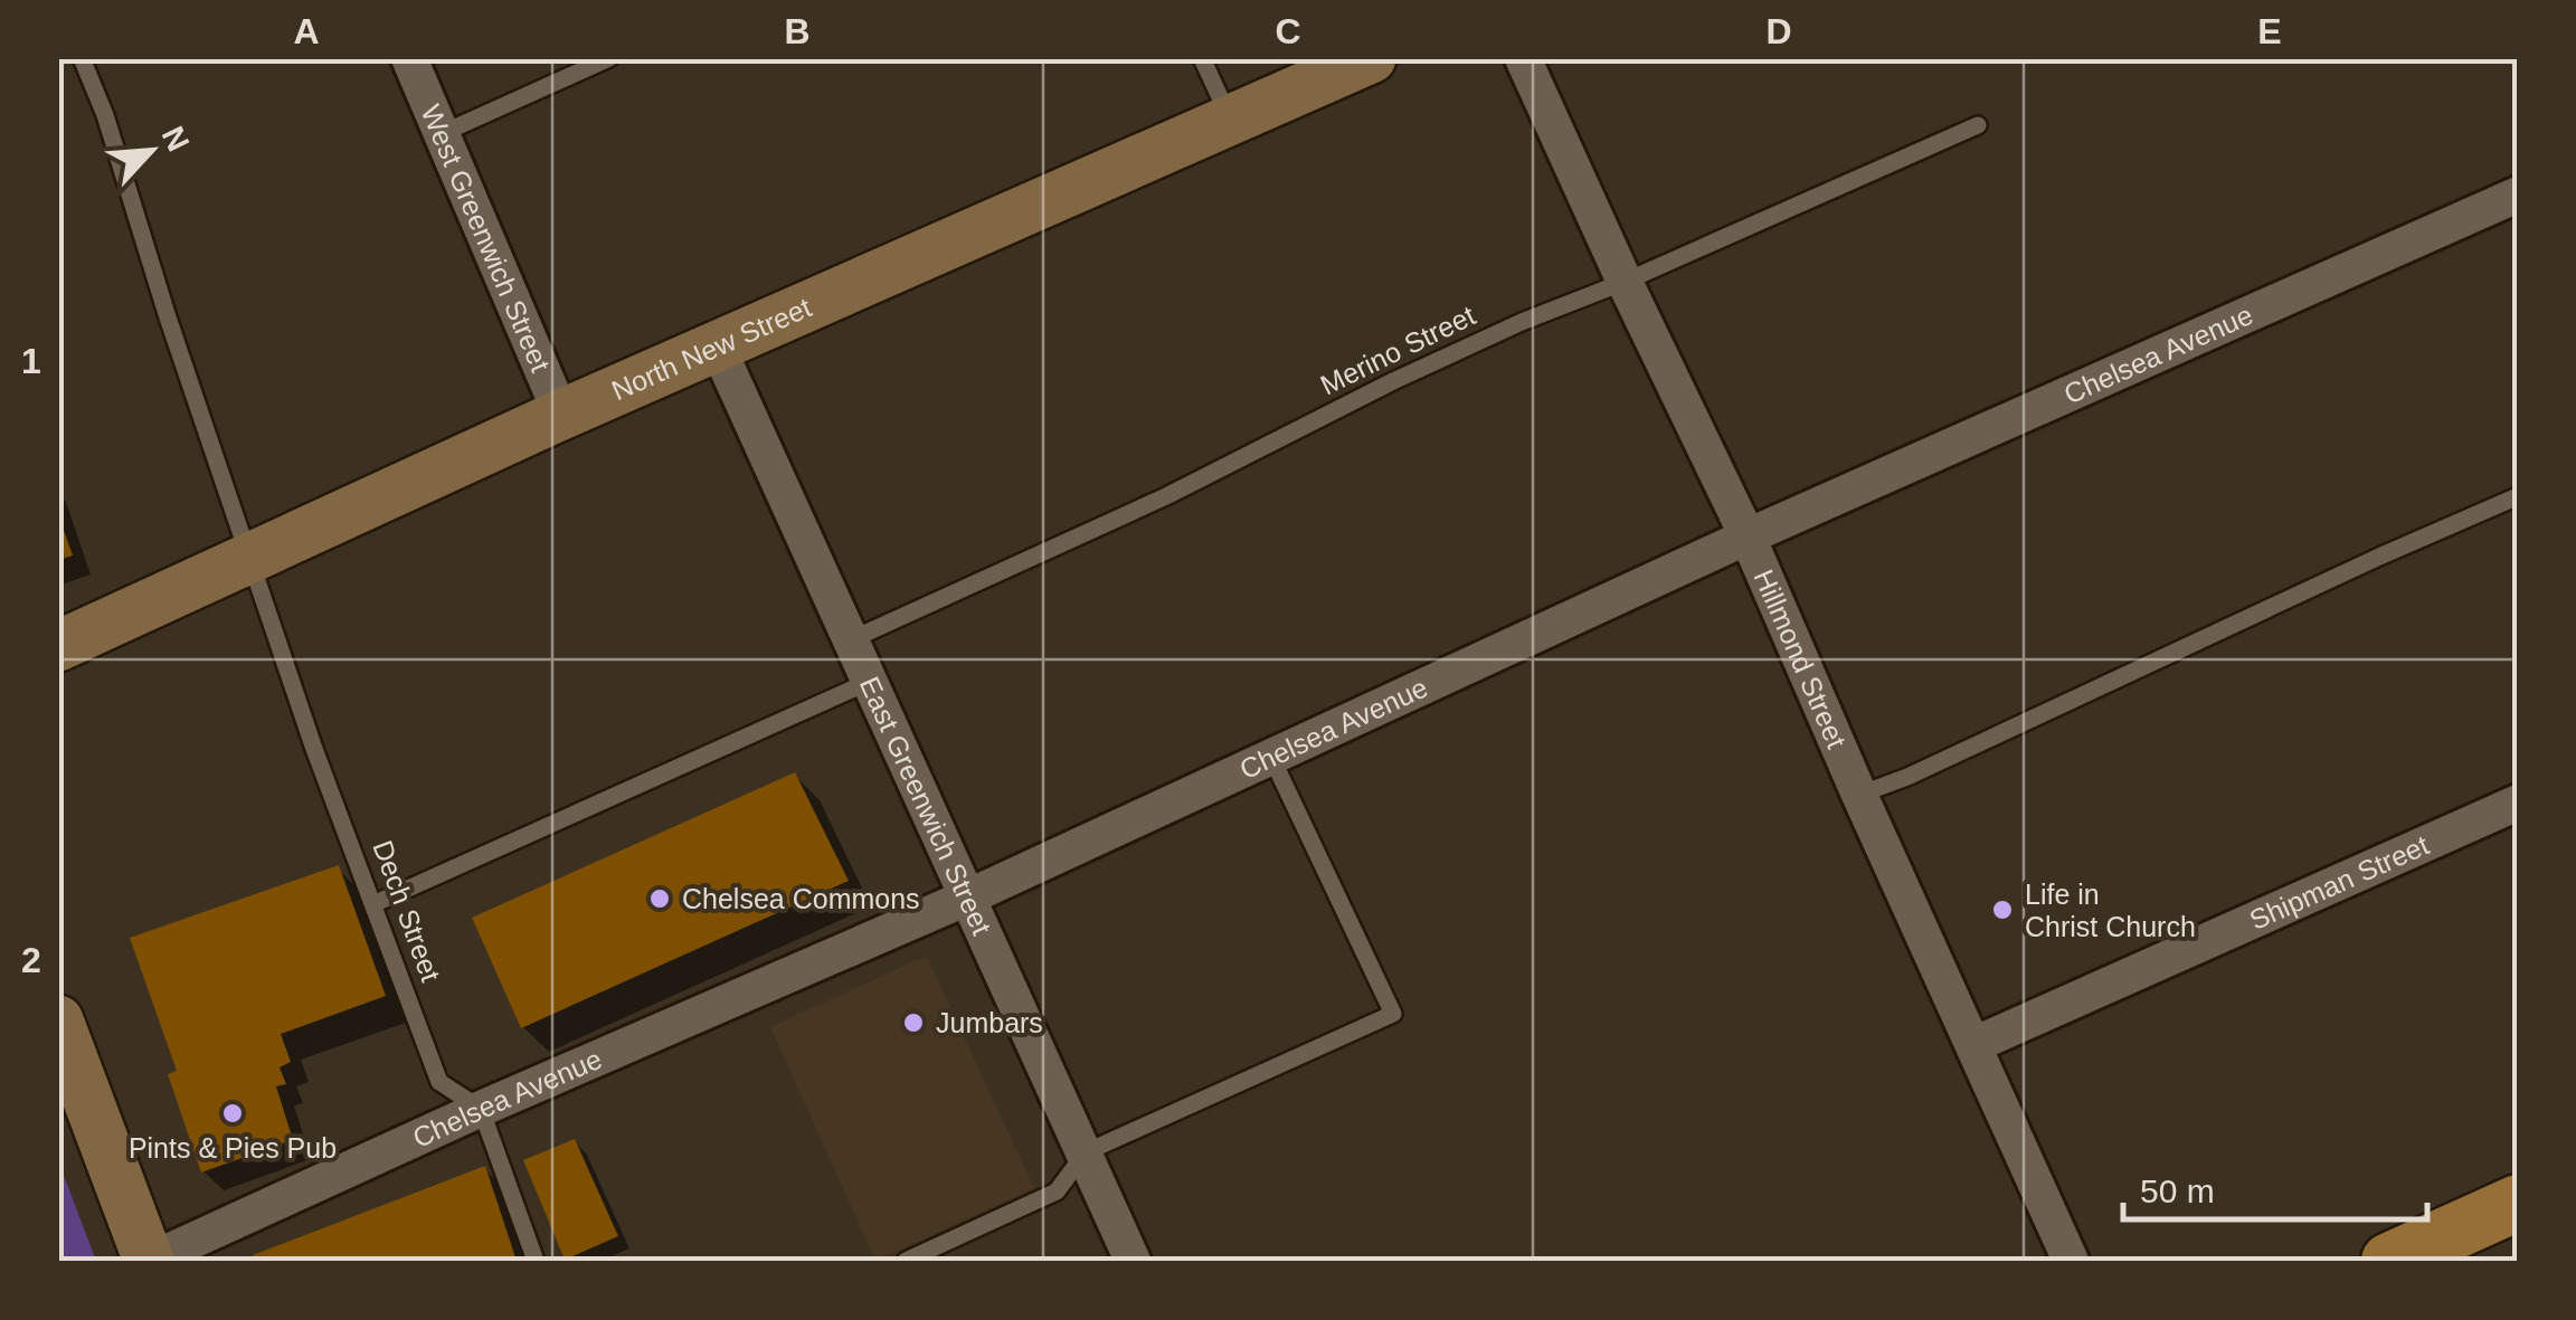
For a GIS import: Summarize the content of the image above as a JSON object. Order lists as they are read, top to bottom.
{
  "streets": {
    "street": [
      "West Greenwich Street",
      "North New Street",
      "Chelsea Avenue",
      "Hillmond Street",
      "East Greenwich Street",
      "Shipman Street"
    ],
    "lane": ["Merino Street", "Dech Street"]
  },
  "crossings": [
    ["West Greenwich Street", "North New Street"],
    ["North New Street", "East Greenwich Street"],
    ["North New Street", "Dech Street"],
    ["Merino Street", "Hillmond Street"],
    ["Merino Street", "East Greenwich Street"],
    ["Chelsea Avenue", "Hillmond Street"],
    ["Chelsea Avenue", "East Greenwich Street"],
    ["Chelsea Avenue", "Dech Street"],
    ["Hillmond Street", "Shipman Street"]
  ],
  "places": [
    "Chelsea Commons",
    "Life in Christ Church",
    "Jumbars",
    "Pints & Pies Pub"
  ],
  "scale_bar": "50 m",
  "north": "top right",
  "grid": {
    "columns": [
      "A",
      "B",
      "C",
      "D",
      "E"
    ],
    "rows": ["1", "2"]
  }
}
